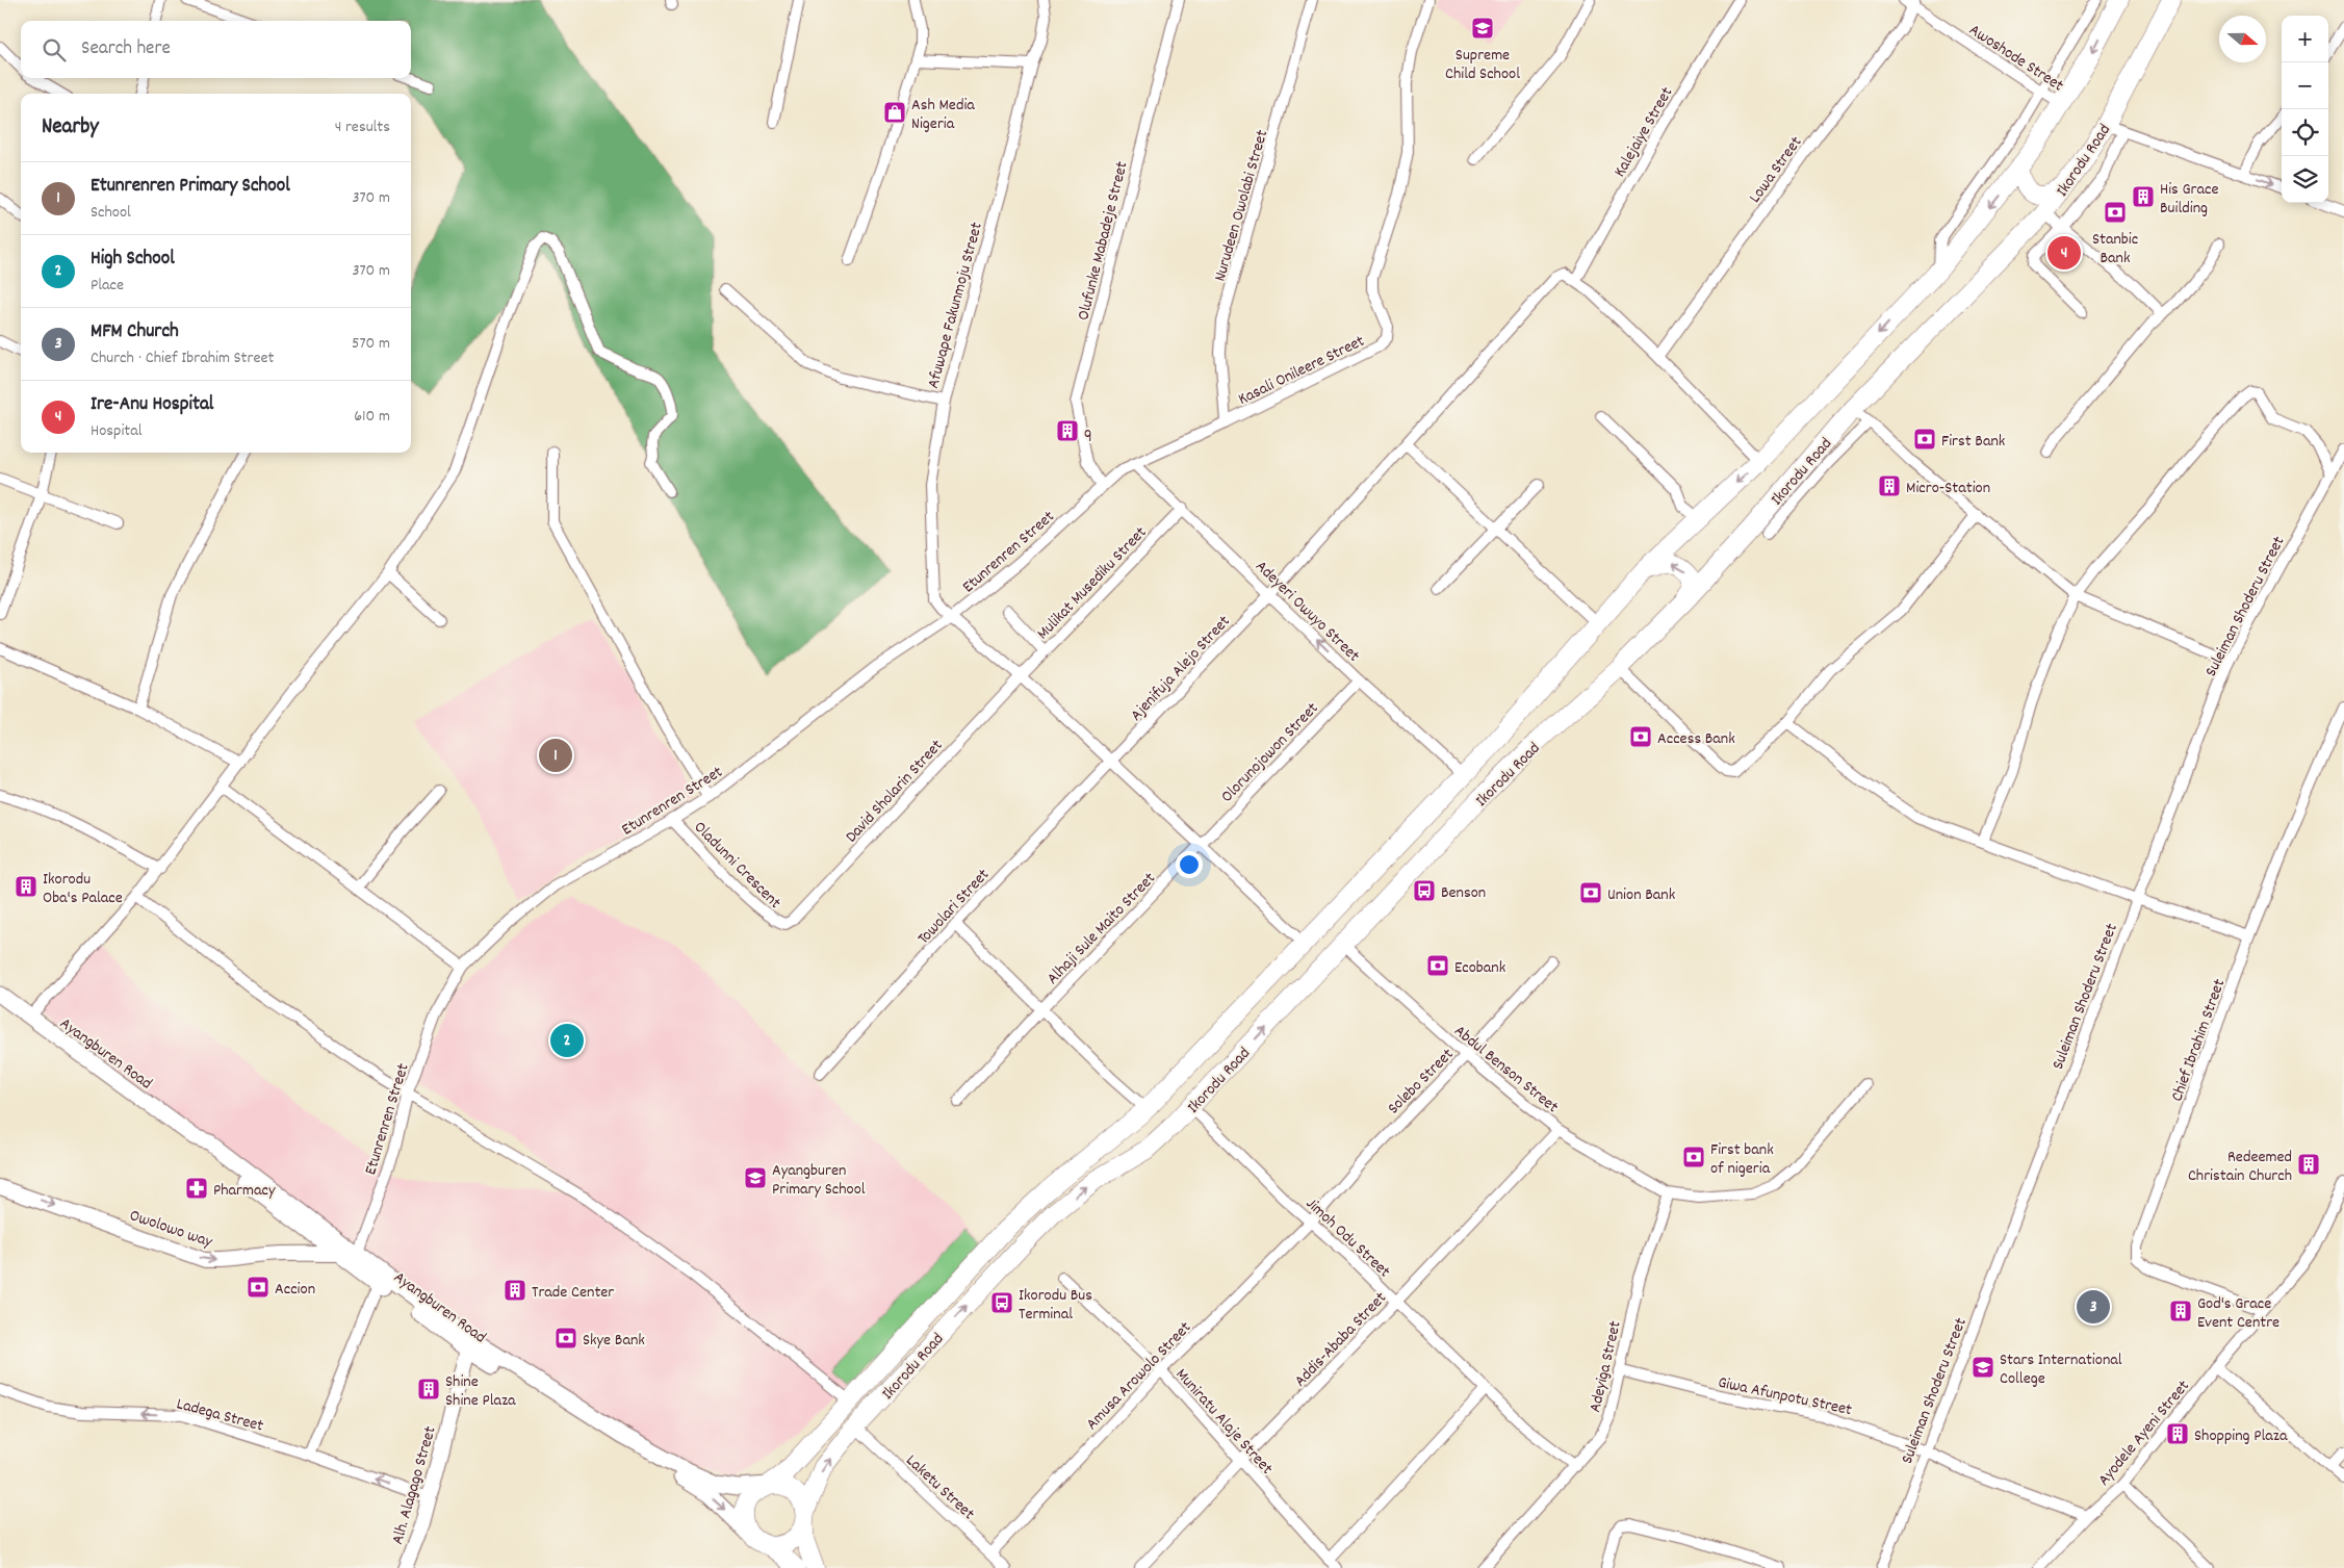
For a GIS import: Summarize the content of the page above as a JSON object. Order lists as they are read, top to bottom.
{
  "streets": {
    "highway": ["Ikorodu Road"],
    "main road": ["Ayangburen Road"],
    "street": [
      "Awoshode Street",
      "Kalejaiye Street",
      "Lowa Street",
      "Nurudeen Owolabi Street",
      "Olufunke Mabadeje Street",
      "Afuwape Fakunmoju Street",
      "Kasali Onileere Street",
      "Etunrenren Street",
      "Mulikat Musediku Street",
      "Suleiman Shoderu Street",
      "Adeyeri Owuyo Street",
      "Ajenifuja Alejo Street",
      "Olorunojowon Street",
      "David Sholarin Street",
      "Oladunni Crescent",
      "Towolari Street",
      "Alhaji Sule Maito Street",
      "Chief Ibrahim Street",
      "Abdul Benson Street",
      "Solebo Street",
      "Owolowo way",
      "Jimoh Odu Street",
      "Addis-Ababa Street",
      "Adeyiga Street",
      "Amusa Arowolo Street",
      "Giwa Afunpotu Street",
      "Ladega Street",
      "Muniratu Alaje Street",
      "Ayodele Ayeni Street",
      "Alh. Alagago Street",
      "Laketu Street"
    ]
  },
  "crossings": [
    ["Awoshode Street", "Ikorodu Road"],
    ["Awoshode Street", "Lowa Street"],
    ["Kalejaiye Street", "Ajenifuja Alejo Street"],
    ["Ikorodu Road", "Afuwape Fakunmoju Street"],
    ["Ikorodu Road", "Adeyeri Owuyo Street"],
    ["Ikorodu Road", "Abdul Benson Street"],
    ["Ikorodu Road", "Jimoh Odu Street"],
    ["Ikorodu Road", "Laketu Street"],
    ["Nurudeen Owolabi Street", "Kasali Onileere Street"],
    ["Olufunke Mabadeje Street", "Etunrenren Street"],
    ["Afuwape Fakunmoju Street", "Etunrenren Street"],
    ["Afuwape Fakunmoju Street", "Mulikat Musediku Street"],
    ["Afuwape Fakunmoju Street", "Ajenifuja Alejo Street"],
    ["Afuwape Fakunmoju Street", "Olorunojowon Street"],
    ["Afuwape Fakunmoju Street", "David Sholarin Street"],
    ["Afuwape Fakunmoju Street", "Towolari Street"],
    ["Afuwape Fakunmoju Street", "Alhaji Sule Maito Street"],
    ["Kasali Onileere Street", "Etunrenren Street"],
    ["Kasali Onileere Street", "Adeyeri Owuyo Street"],
    ["Etunrenren Street", "Adeyeri Owuyo Street"],
    ["Etunrenren Street", "Oladunni Crescent"],
    ["Etunrenren Street", "Ayangburen Road"],
    ["Mulikat Musediku Street", "Adeyeri Owuyo Street"],
    ["Mulikat Musediku Street", "David Sholarin Street"],
    ["Suleiman Shoderu Street", "Giwa Afunpotu Street"],
    ["Adeyeri Owuyo Street", "Ajenifuja Alejo Street"],
    ["Adeyeri Owuyo Street", "Olorunojowon Street"],
    ["Ajenifuja Alejo Street", "Towolari Street"],
    ["Olorunojowon Street", "Alhaji Sule Maito Street"],
    ["David Sholarin Street", "Oladunni Crescent"],
    ["Chief Ibrahim Street", "Ayodele Ayeni Street"],
    ["Ayangburen Road", "Owolowo way"],
    ["Ayangburen Road", "Alh. Alagago Street"],
    ["Abdul Benson Street", "Solebo Street"],
    ["Abdul Benson Street", "Addis-Ababa Street"],
    ["Abdul Benson Street", "Adeyiga Street"],
    ["Solebo Street", "Jimoh Odu Street"],
    ["Solebo Street", "Amusa Arowolo Street"],
    ["Jimoh Odu Street", "Addis-Ababa Street"],
    ["Jimoh Odu Street", "Adeyiga Street"],
    ["Jimoh Odu Street", "Amusa Arowolo Street"],
    ["Addis-Ababa Street", "Muniratu Alaje Street"],
    ["Adeyiga Street", "Giwa Afunpotu Street"],
    ["Amusa Arowolo Street", "Muniratu Alaje Street"],
    ["Amusa Arowolo Street", "Laketu Street"],
    ["Giwa Afunpotu Street", "Ayodele Ayeni Street"],
    ["Ladega Street", "Alh. Alagago Street"]
  ],
  "one_way": ["Owolowo way", "Ladega Street"],
  "places": {
    "school or university": ["Supreme Child School", "Ayangburen Primary School", "Stars International College"],
    "shop": ["Ash Media Nigeria"],
    "building": [
      "His Grace Building",
      "q",
      "Micro-Station",
      "Ikorodu Oba's Palace",
      "Redeemed Christain Church",
      "Trade Center",
      "God's Grace Event Centre",
      "Shine Shine Plaza",
      "Shopping Plaza"
    ],
    "bank": [
      "Stanbic Bank",
      "First Bank",
      "Access Bank",
      "Union Bank",
      "Ecobank",
      "First bank of nigeria",
      "Accion",
      "Skye Bank"
    ],
    "bus stop": ["Benson", "Ikorodu Bus Terminal"],
    "pharmacy": ["Pharmacy"]
  },
  "north": "right",
  "page": {
    "map_buttons": ["+", "−"],
    "search": "Search here",
    "heading": ["Nearby", "4 results"],
    "list": [
      {
        "mark": "1",
        "name": "Etunrenren Primary School",
        "note": "School",
        "value": "370 m"
      },
      {
        "mark": "2",
        "name": "High School",
        "note": "Place",
        "value": "370 m"
      },
      {
        "mark": "3",
        "name": "MFM Church",
        "note": "Church · Chief Ibrahim Street",
        "value": "570 m"
      },
      {
        "mark": "4",
        "name": "Ire-Anu Hospital",
        "note": "Hospital",
        "value": "610 m"
      }
    ],
    "pins": [
      "4",
      "1",
      "2",
      "3"
    ]
  }
}
